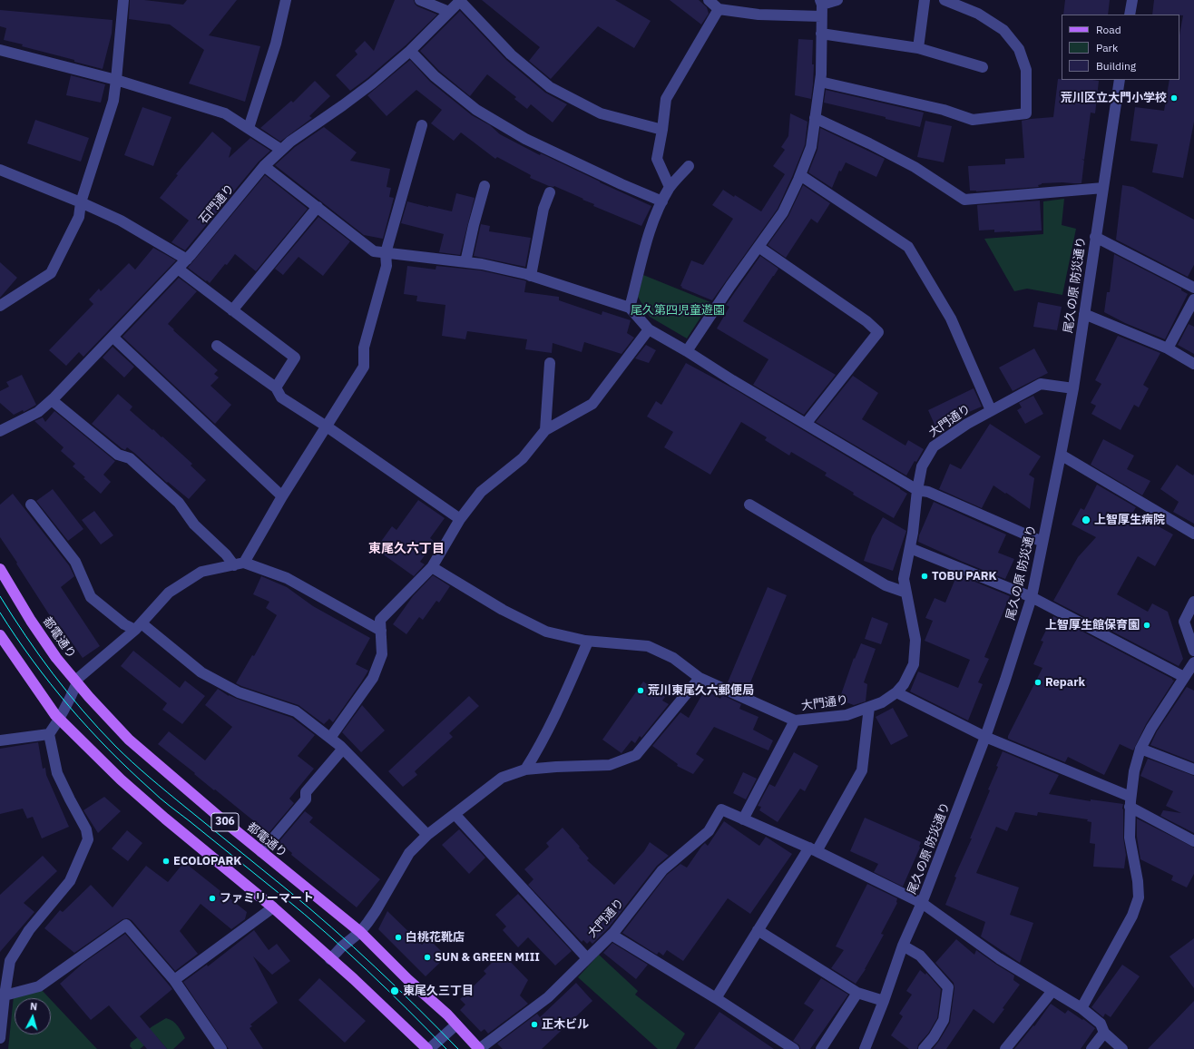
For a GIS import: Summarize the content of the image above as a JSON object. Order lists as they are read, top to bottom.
{
  "streets": {
    "main road": ["都電通り", "306"],
    "street": ["石門通り", "尾久の原 防災通り", "大門通り"]
  },
  "crossings": [
    ["尾久の原 防災通り", "大門通り"],
    ["大門通り", "都電通り"]
  ],
  "districts": ["東尾久六丁目"],
  "parks": ["尾久第四児童遊園"],
  "places": [
    "荒川区立大門小学校",
    "上智厚生病院",
    "TOBU PARK",
    "上智厚生館保育園",
    "Repark",
    "荒川東尾久六郵便局",
    "ECOLOPARK",
    "ファミリーマート",
    "白桃花靴店",
    "SUN & GREEN MIII",
    "東尾久三丁目",
    "正木ビル"
  ],
  "legend": ["Road", "Park", "Building"],
  "north": "top"
}
